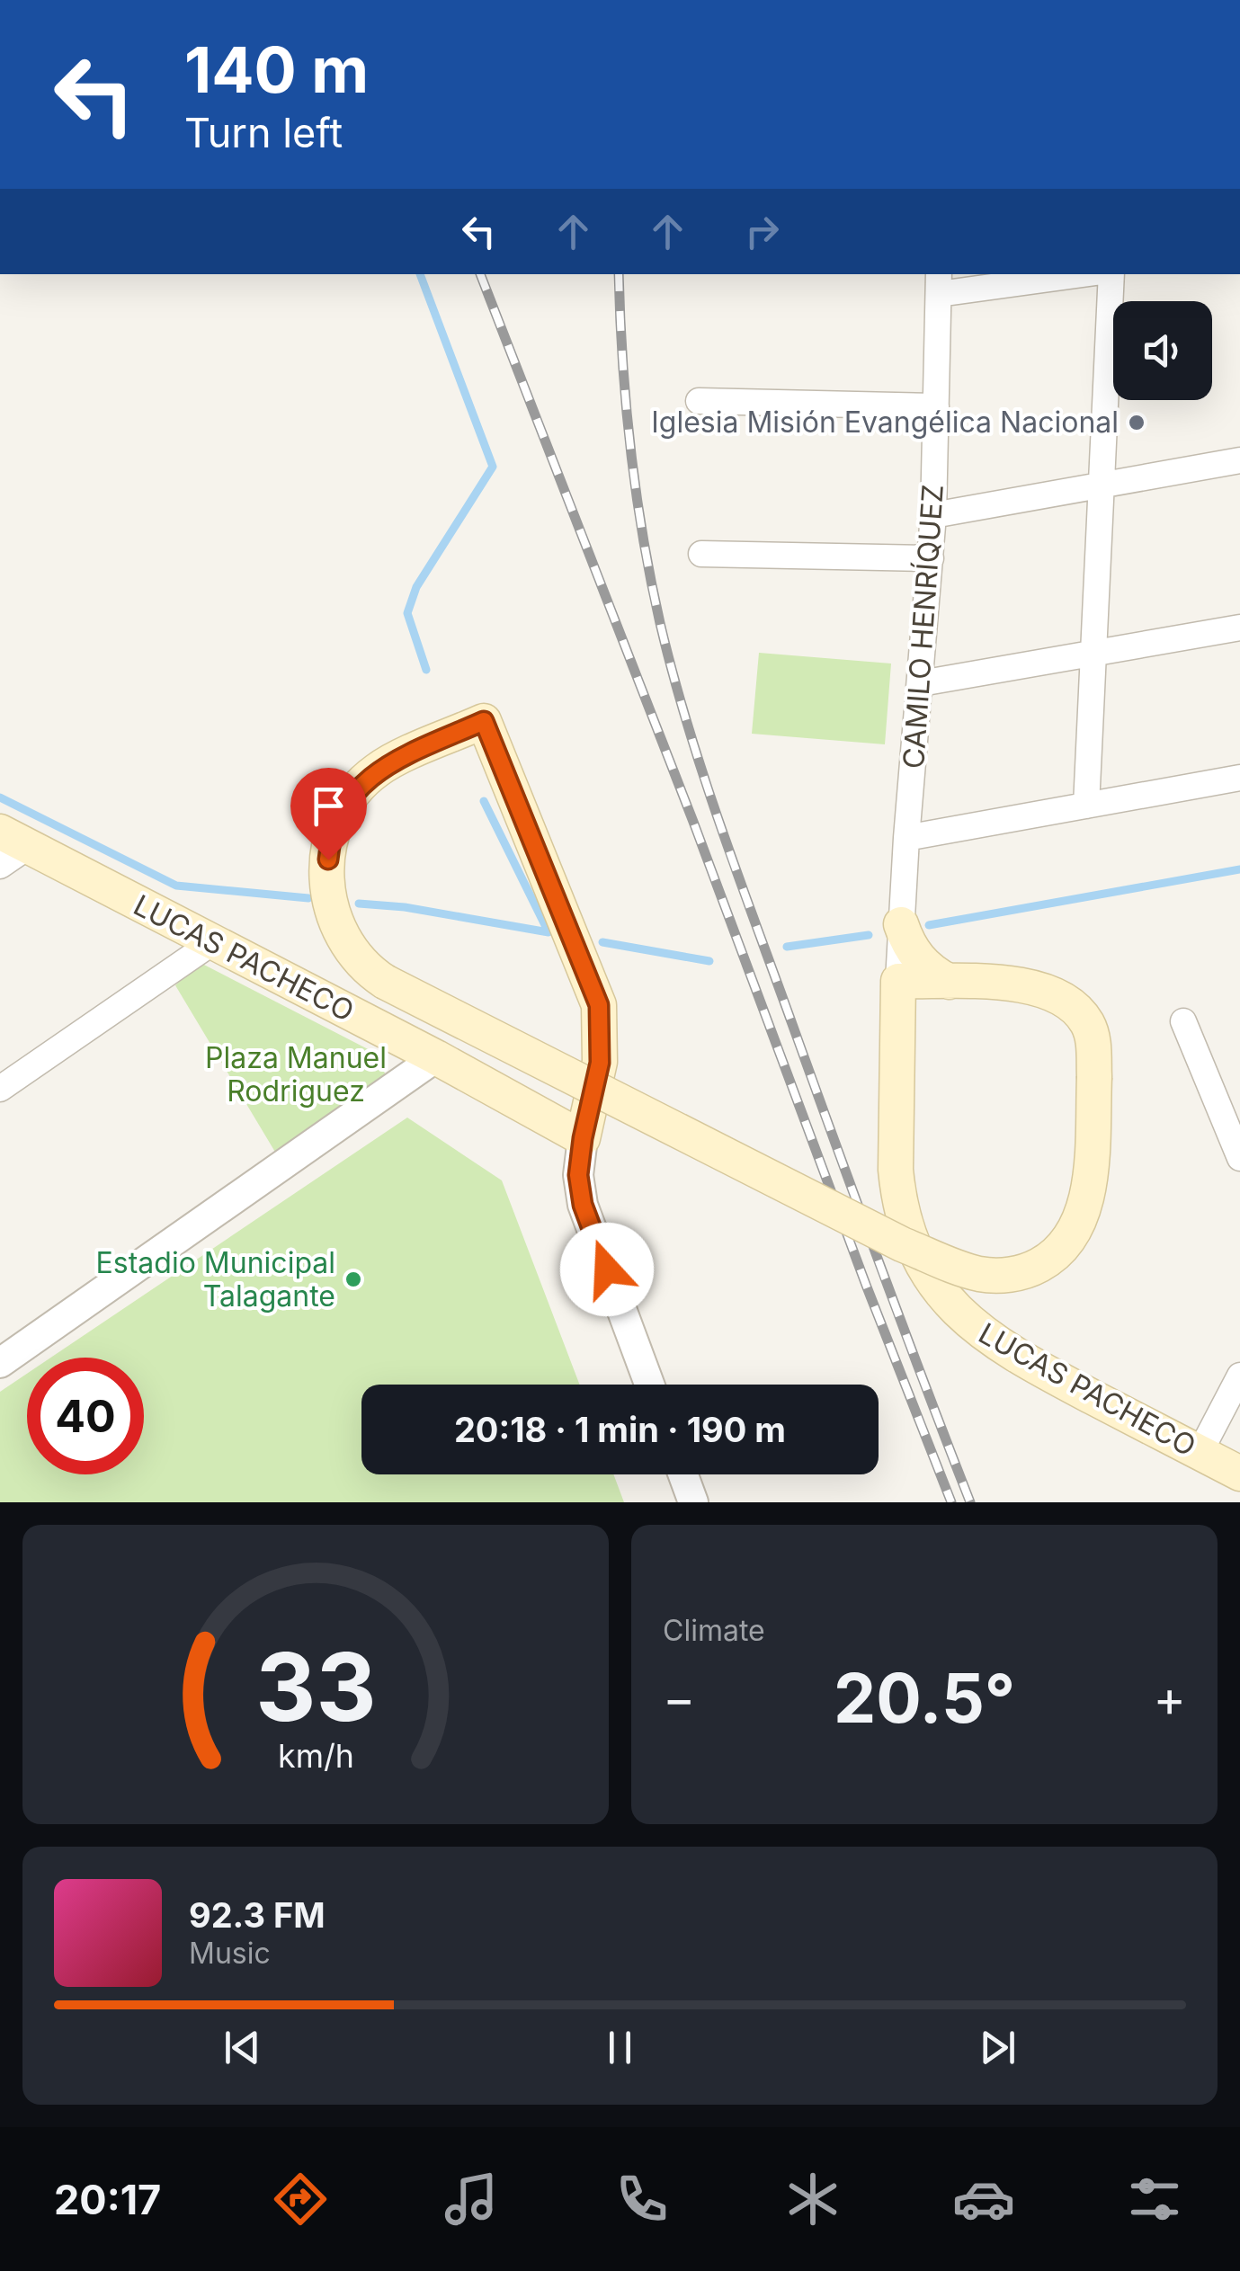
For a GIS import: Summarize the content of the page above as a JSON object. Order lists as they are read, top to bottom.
{
  "streets": {
    "main road": ["LUCAS PACHECO"],
    "street": ["CAMILO HENRÍQUEZ"]
  },
  "crossings": [
    ["CAMILO HENRÍQUEZ", "LUCAS PACHECO"]
  ],
  "parks": ["Plaza Manuel Rodriguez"],
  "places": ["Iglesia Misión Evangélica Nacional", "Estadio Municipal Talagante"],
  "page": {
    "turn": ["140 m", "Turn left"],
    "limit": "40",
    "trip": "20:18 · 1 min · 190 m",
    "tile": "Climate",
    "heat": ["−", "20.5°", "+"],
    "song": ["92.3 FM", "Music"],
    "tabs": "20:17",
    "gauge": ["33", "km/h"]
  }
}
